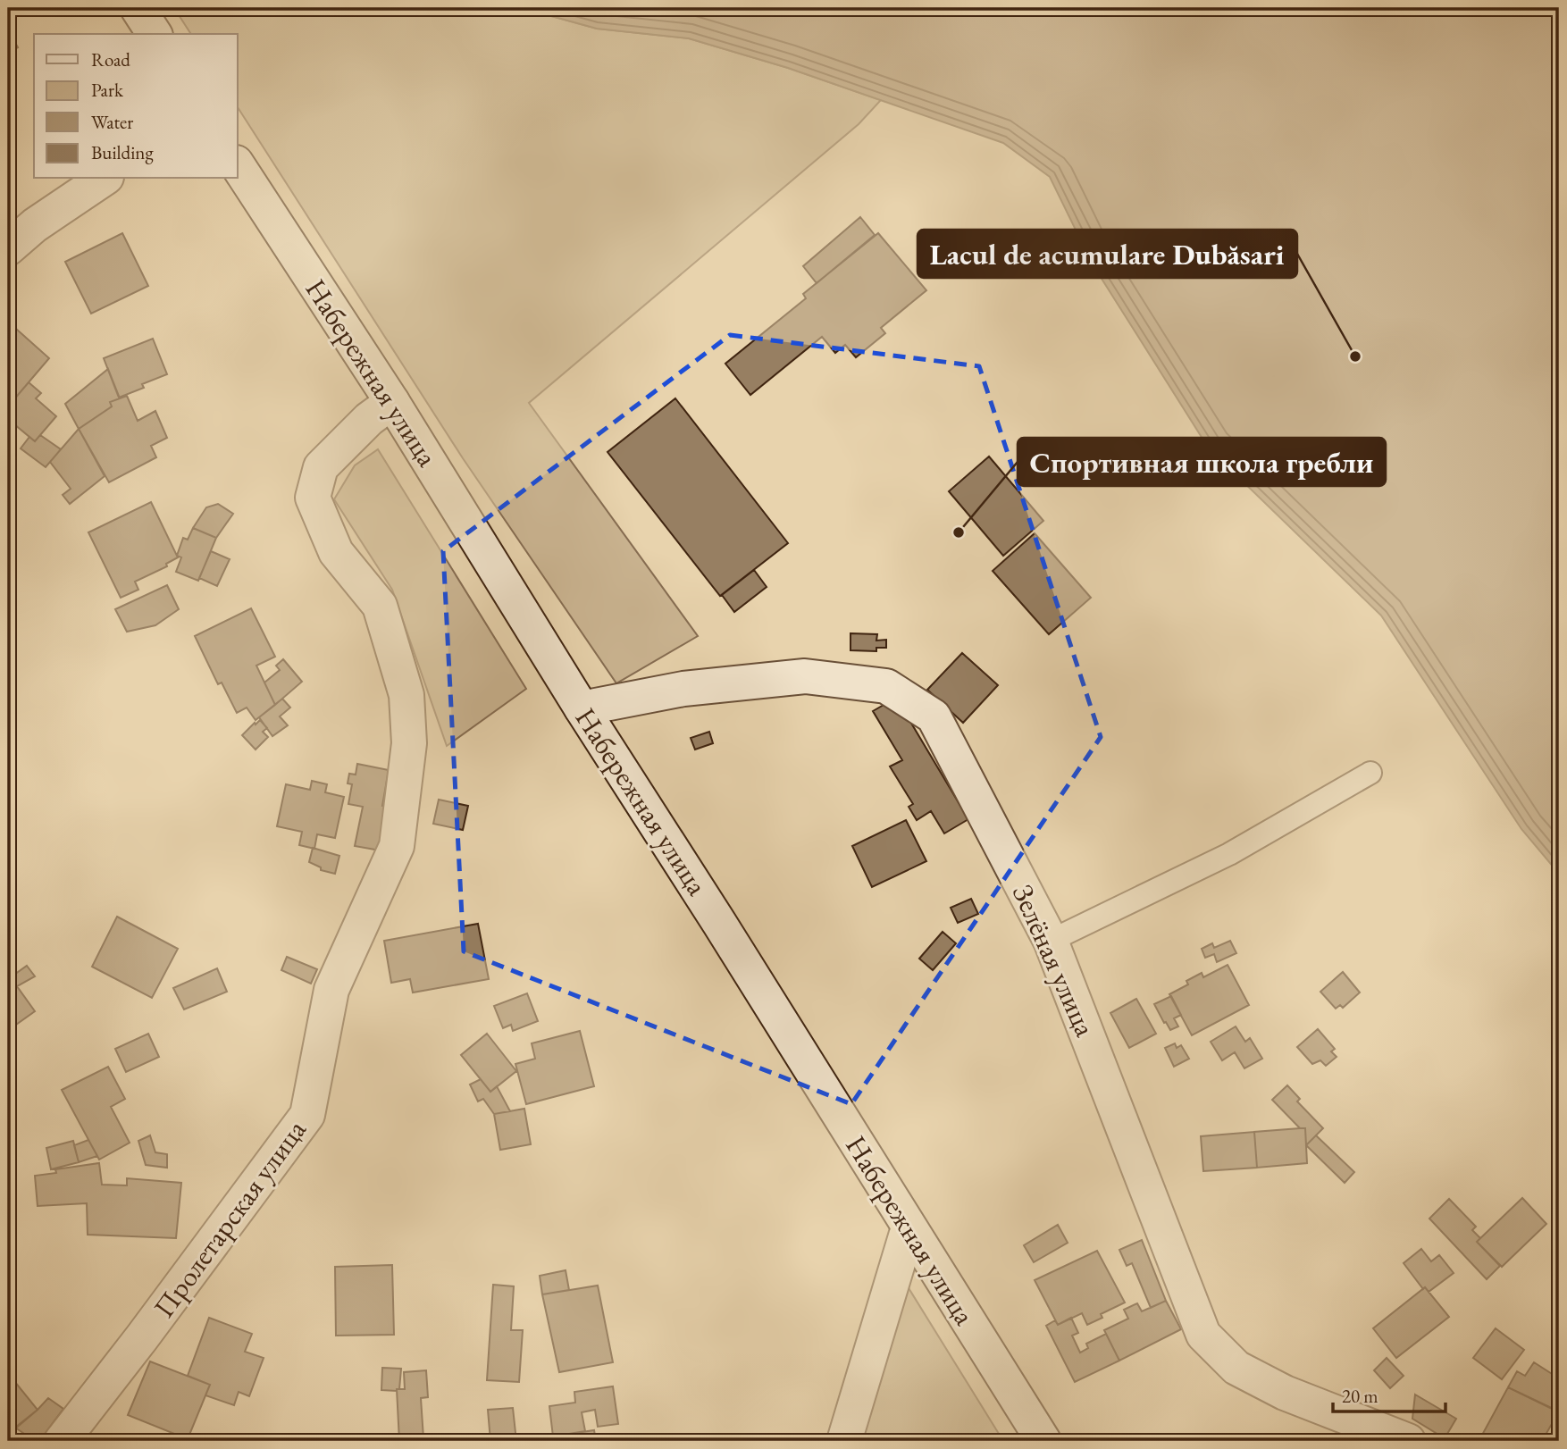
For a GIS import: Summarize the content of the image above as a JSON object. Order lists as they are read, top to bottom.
{
  "streets": {
    "street": ["Набережная улица", "Зелёная улица", "Пролетарская улица"]
  },
  "crossings": [
    ["Набережная улица", "Зелёная улица"],
    ["Набережная улица", "Пролетарская улица"]
  ],
  "places": ["Lacul de acumulare Dubăsari", "Спортивная школа гребли"],
  "legend": [
    "Road",
    "Park",
    "Water",
    "Building"
  ],
  "scale_bar": "20 m"
}
